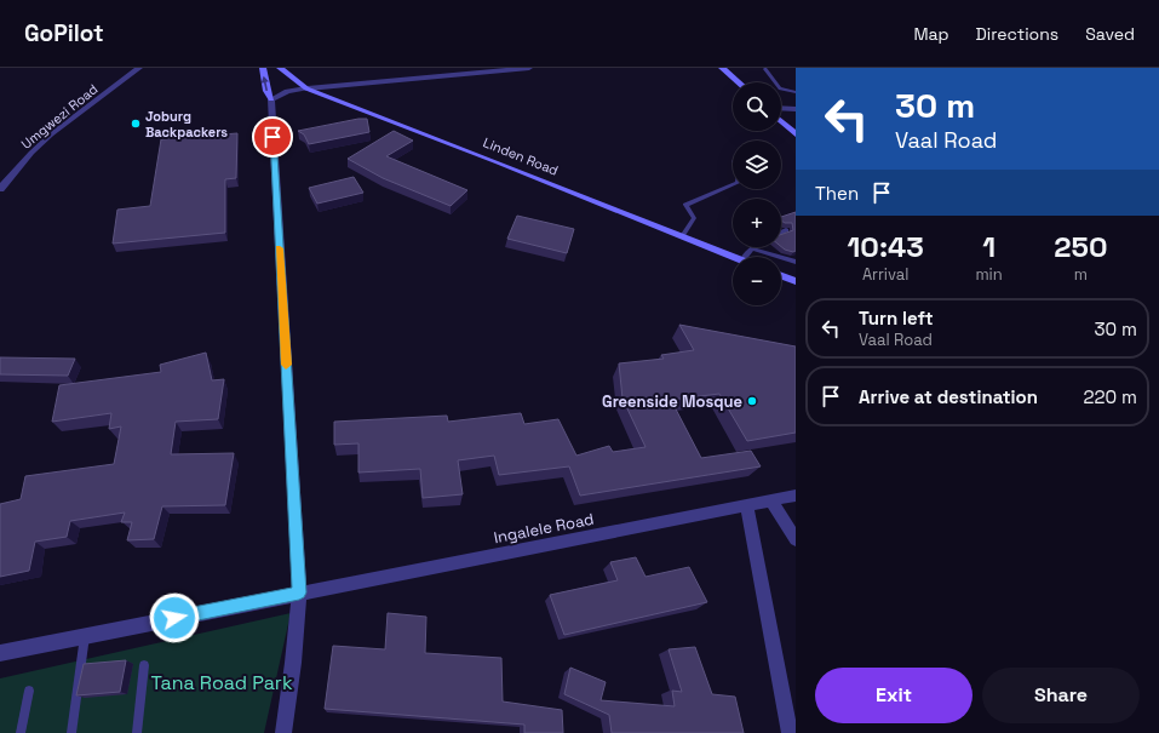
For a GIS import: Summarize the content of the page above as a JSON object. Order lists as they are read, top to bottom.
{
  "streets": {
    "main road": ["Linden Road"],
    "street": ["Umgwezi Road", "Ingalele Road"]
  },
  "parks": ["Tana Road Park"],
  "places": ["Joburg Backpackers", "Greenside Mosque"],
  "page": {
    "header": "GoPilot",
    "nav": ["Map", "Directions", "Saved"],
    "turn": ["30 m", "Vaal Road"],
    "map_buttons": ["+", "−"],
    "then": "Then",
    "eta": [
      "10:43",
      "Arrival",
      "1",
      "min",
      "250",
      "m"
    ],
    "list": [
      {
        "name": "Turn left",
        "note": "Vaal Road",
        "value": "30 m"
      },
      {
        "name": "Arrive at destination",
        "value": "220 m"
      }
    ],
    "buttons": ["Exit", "Share"]
  }
}
